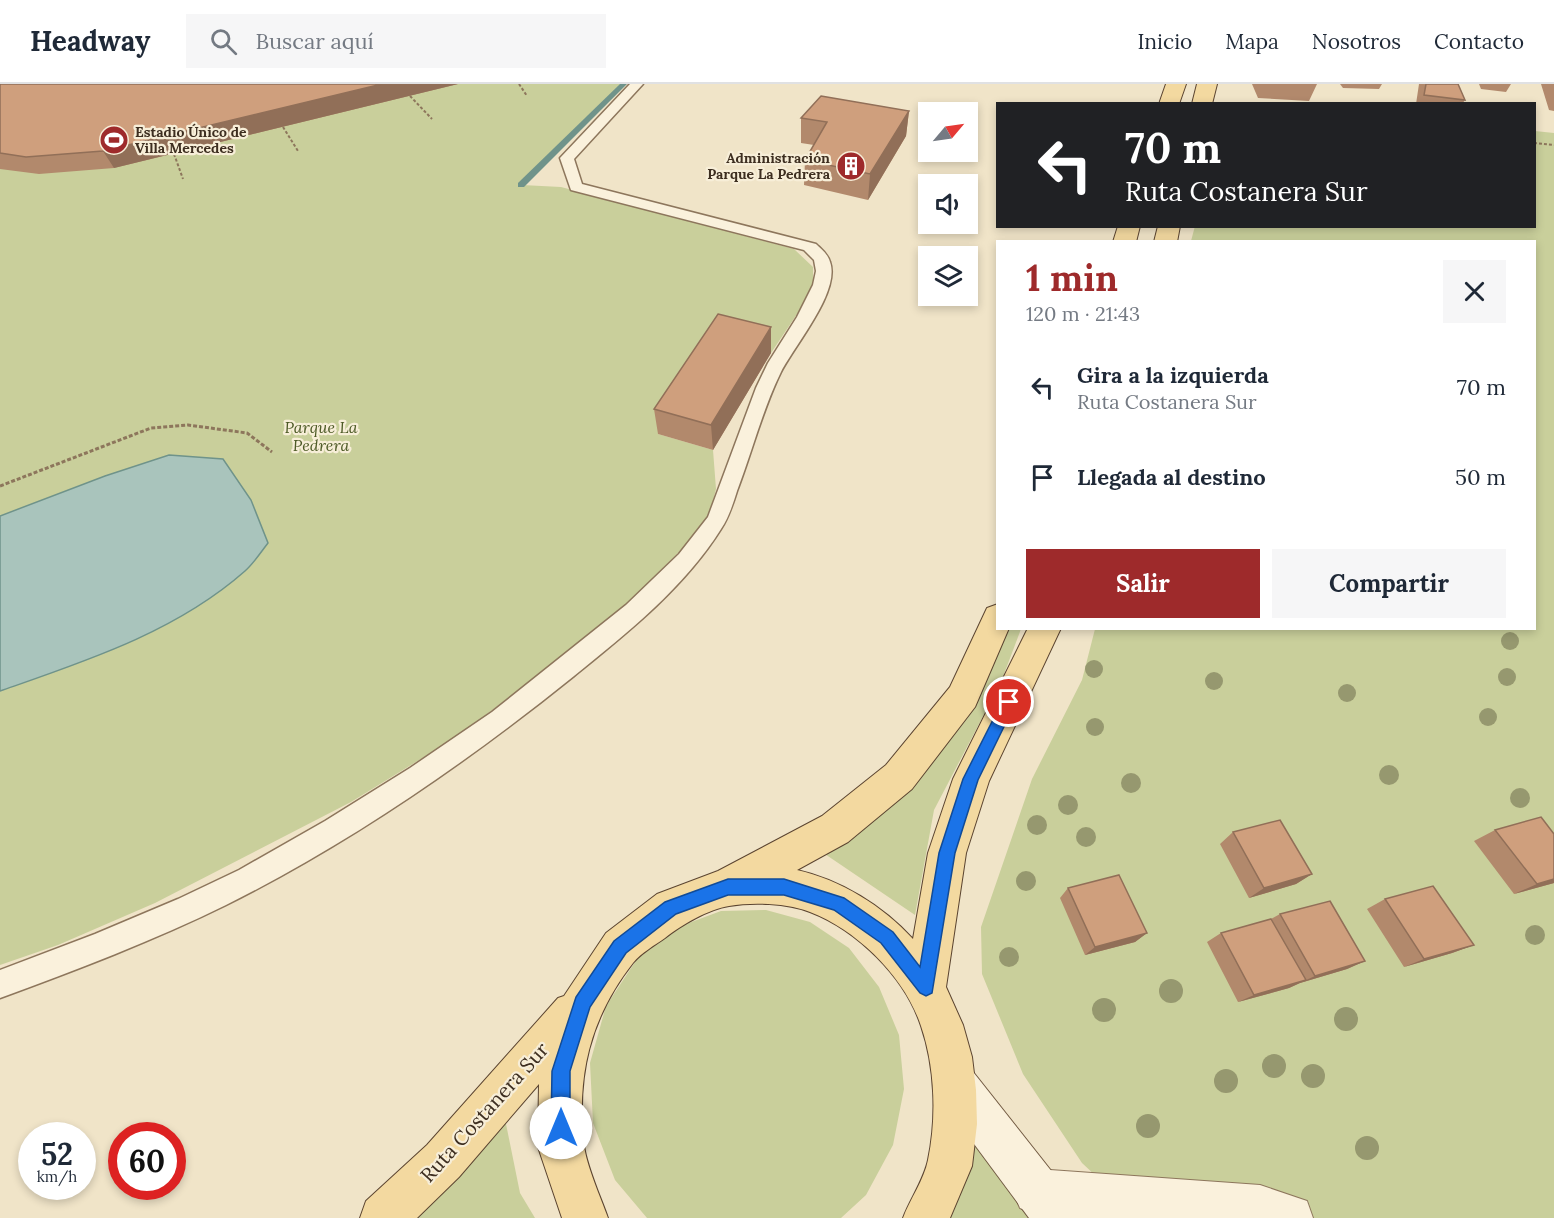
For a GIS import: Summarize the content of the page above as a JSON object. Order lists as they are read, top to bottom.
{
  "streets": {
    "main road": ["Ruta Costanera Sur"]
  },
  "parks": ["Parque La Pedrera"],
  "places": {
    "sports": ["Estadio Único de Villa Mercedes"],
    "building": ["Administración Parque La Pedrera"]
  },
  "north": "top right",
  "page": {
    "header": "Headway",
    "search": "Buscar aquí",
    "nav": [
      "Inicio",
      "Mapa",
      "Nosotros",
      "Contacto"
    ],
    "turn": ["70 m", "Ruta Costanera Sur"],
    "heading": ["1 min", "120 m · 21:43"],
    "list": [
      {
        "name": "Gira a la izquierda",
        "note": "Ruta Costanera Sur",
        "value": "70 m"
      },
      {
        "name": "Llegada al destino",
        "value": "50 m"
      }
    ],
    "buttons": ["Salir", "Compartir"],
    "speed": "52 km/h",
    "limit": "60"
  }
}
